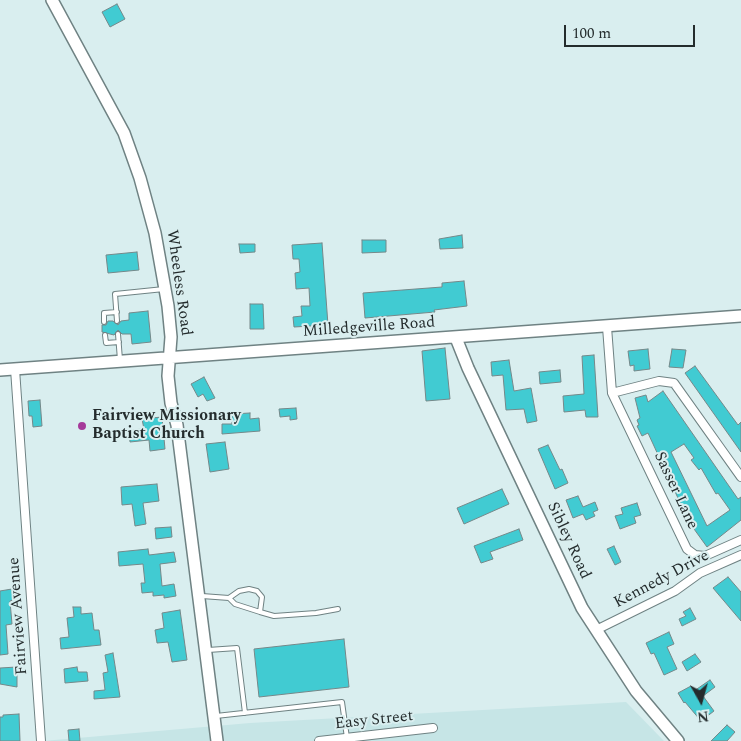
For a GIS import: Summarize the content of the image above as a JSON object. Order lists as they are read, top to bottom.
{
  "streets": {
    "street": [
      "Wheeless Road",
      "Milledgeville Road",
      "Sasser Lane",
      "Sibley Road",
      "Kennedy Drive",
      "Fairview Avenue",
      "Easy Street"
    ]
  },
  "crossings": [
    ["Wheeless Road", "Milledgeville Road"],
    ["Milledgeville Road", "Sasser Lane"],
    ["Milledgeville Road", "Sibley Road"],
    ["Milledgeville Road", "Fairview Avenue"],
    ["Sibley Road", "Kennedy Drive"]
  ],
  "places": ["Fairview Missionary Baptist Church"],
  "scale_bar": "100 m",
  "north": "bottom"
}
